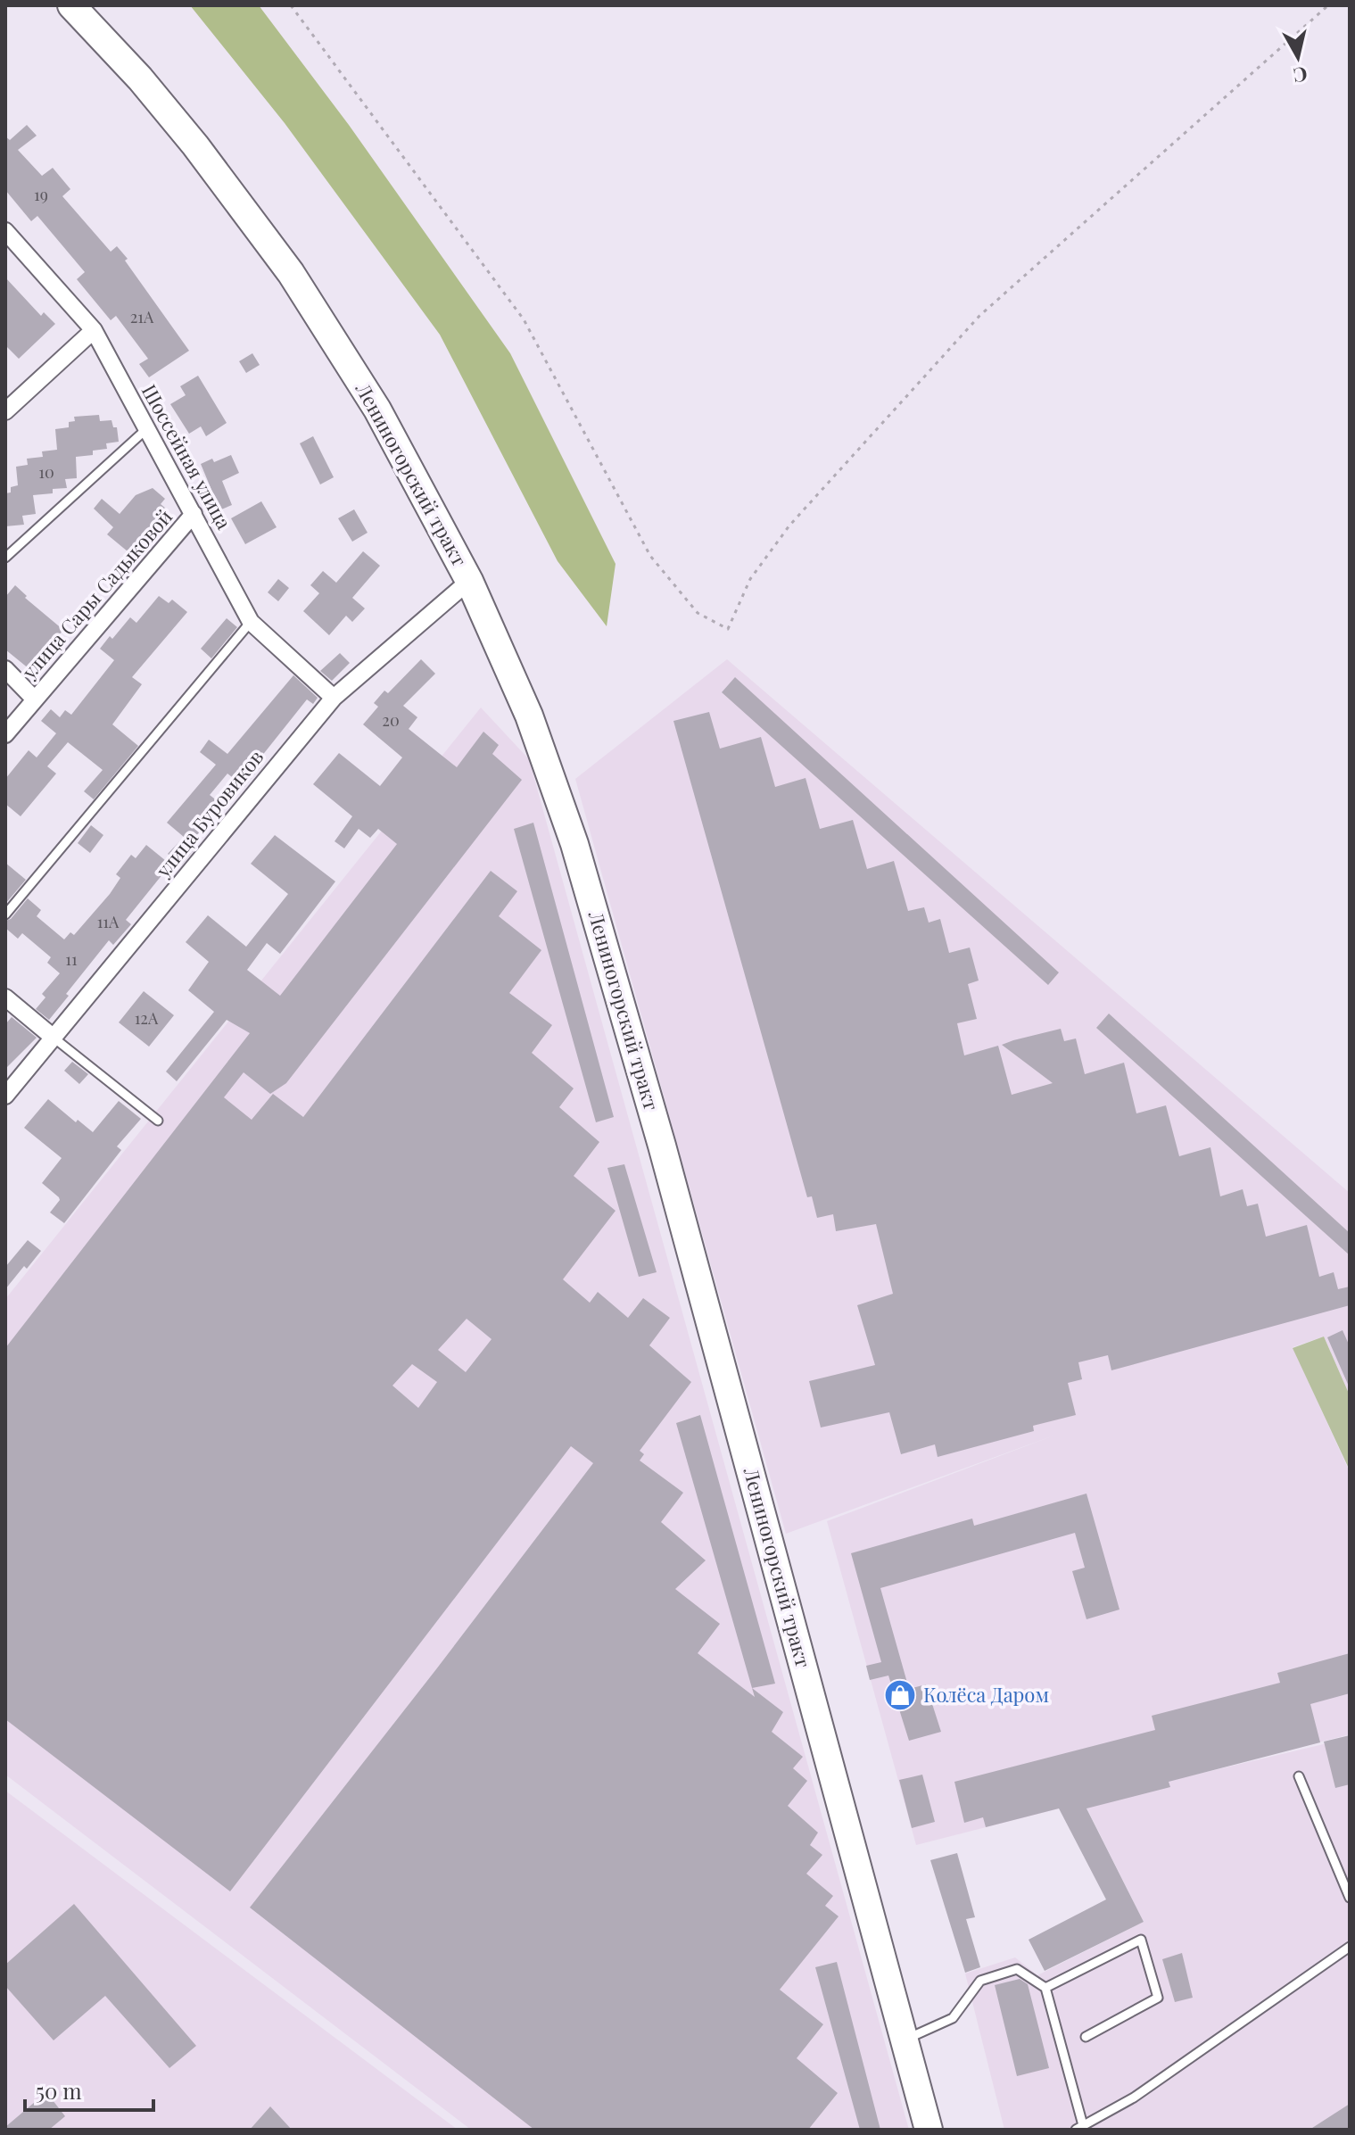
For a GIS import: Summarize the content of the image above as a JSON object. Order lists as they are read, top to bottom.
{
  "streets": {
    "main road": ["Лениногорский тракт"],
    "street": ["Шоссейная улица", "улица Сары Садыковой", "улица Буровиков"]
  },
  "crossings": [
    ["Шоссейная улица", "улица Сары Садыковой"],
    ["Шоссейная улица", "улица Буровиков"],
    ["Лениногорский тракт", "улица Буровиков"]
  ],
  "places": {
    "shop": ["Колёса Даром"]
  },
  "house_numbers": [
    "19",
    "21А",
    "10",
    "20",
    "11А",
    "11",
    "12А"
  ],
  "scale_bar": "50 m",
  "north": "bottom"
}
